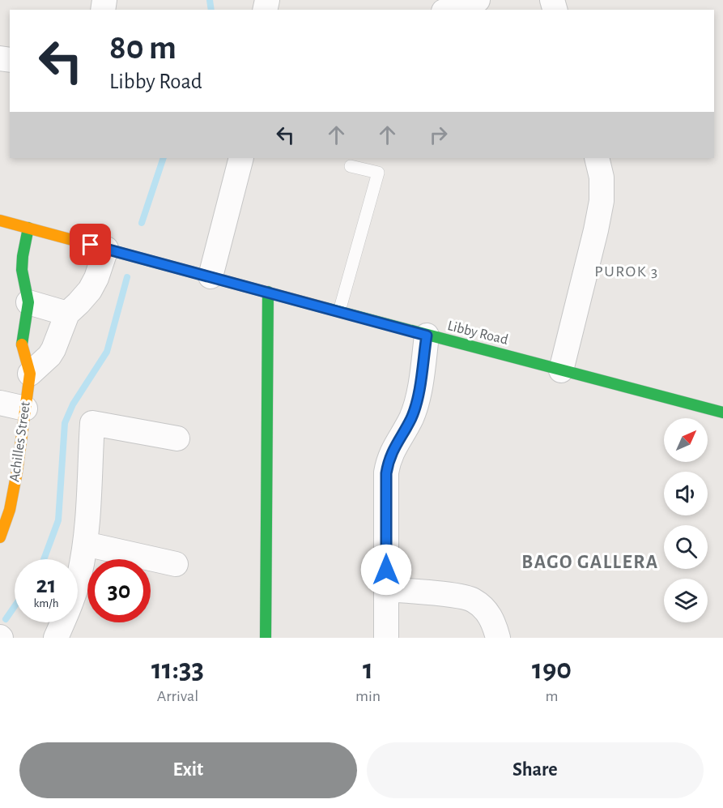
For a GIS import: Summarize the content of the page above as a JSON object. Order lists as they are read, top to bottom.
{
  "streets": {
    "main road": ["Libby Road", "Achilles Street"]
  },
  "crossings": [
    ["Libby Road", "Achilles Street"]
  ],
  "districts": ["PUROK 3", "BAGO GALLERA"],
  "north": "top right",
  "page": {
    "turn": ["80 m", "Libby Road"],
    "speed": "21 km/h",
    "limit": "30",
    "eta": [
      "11:33",
      "Arrival",
      "1",
      "min",
      "190",
      "m"
    ],
    "buttons": ["Exit", "Share"]
  }
}
